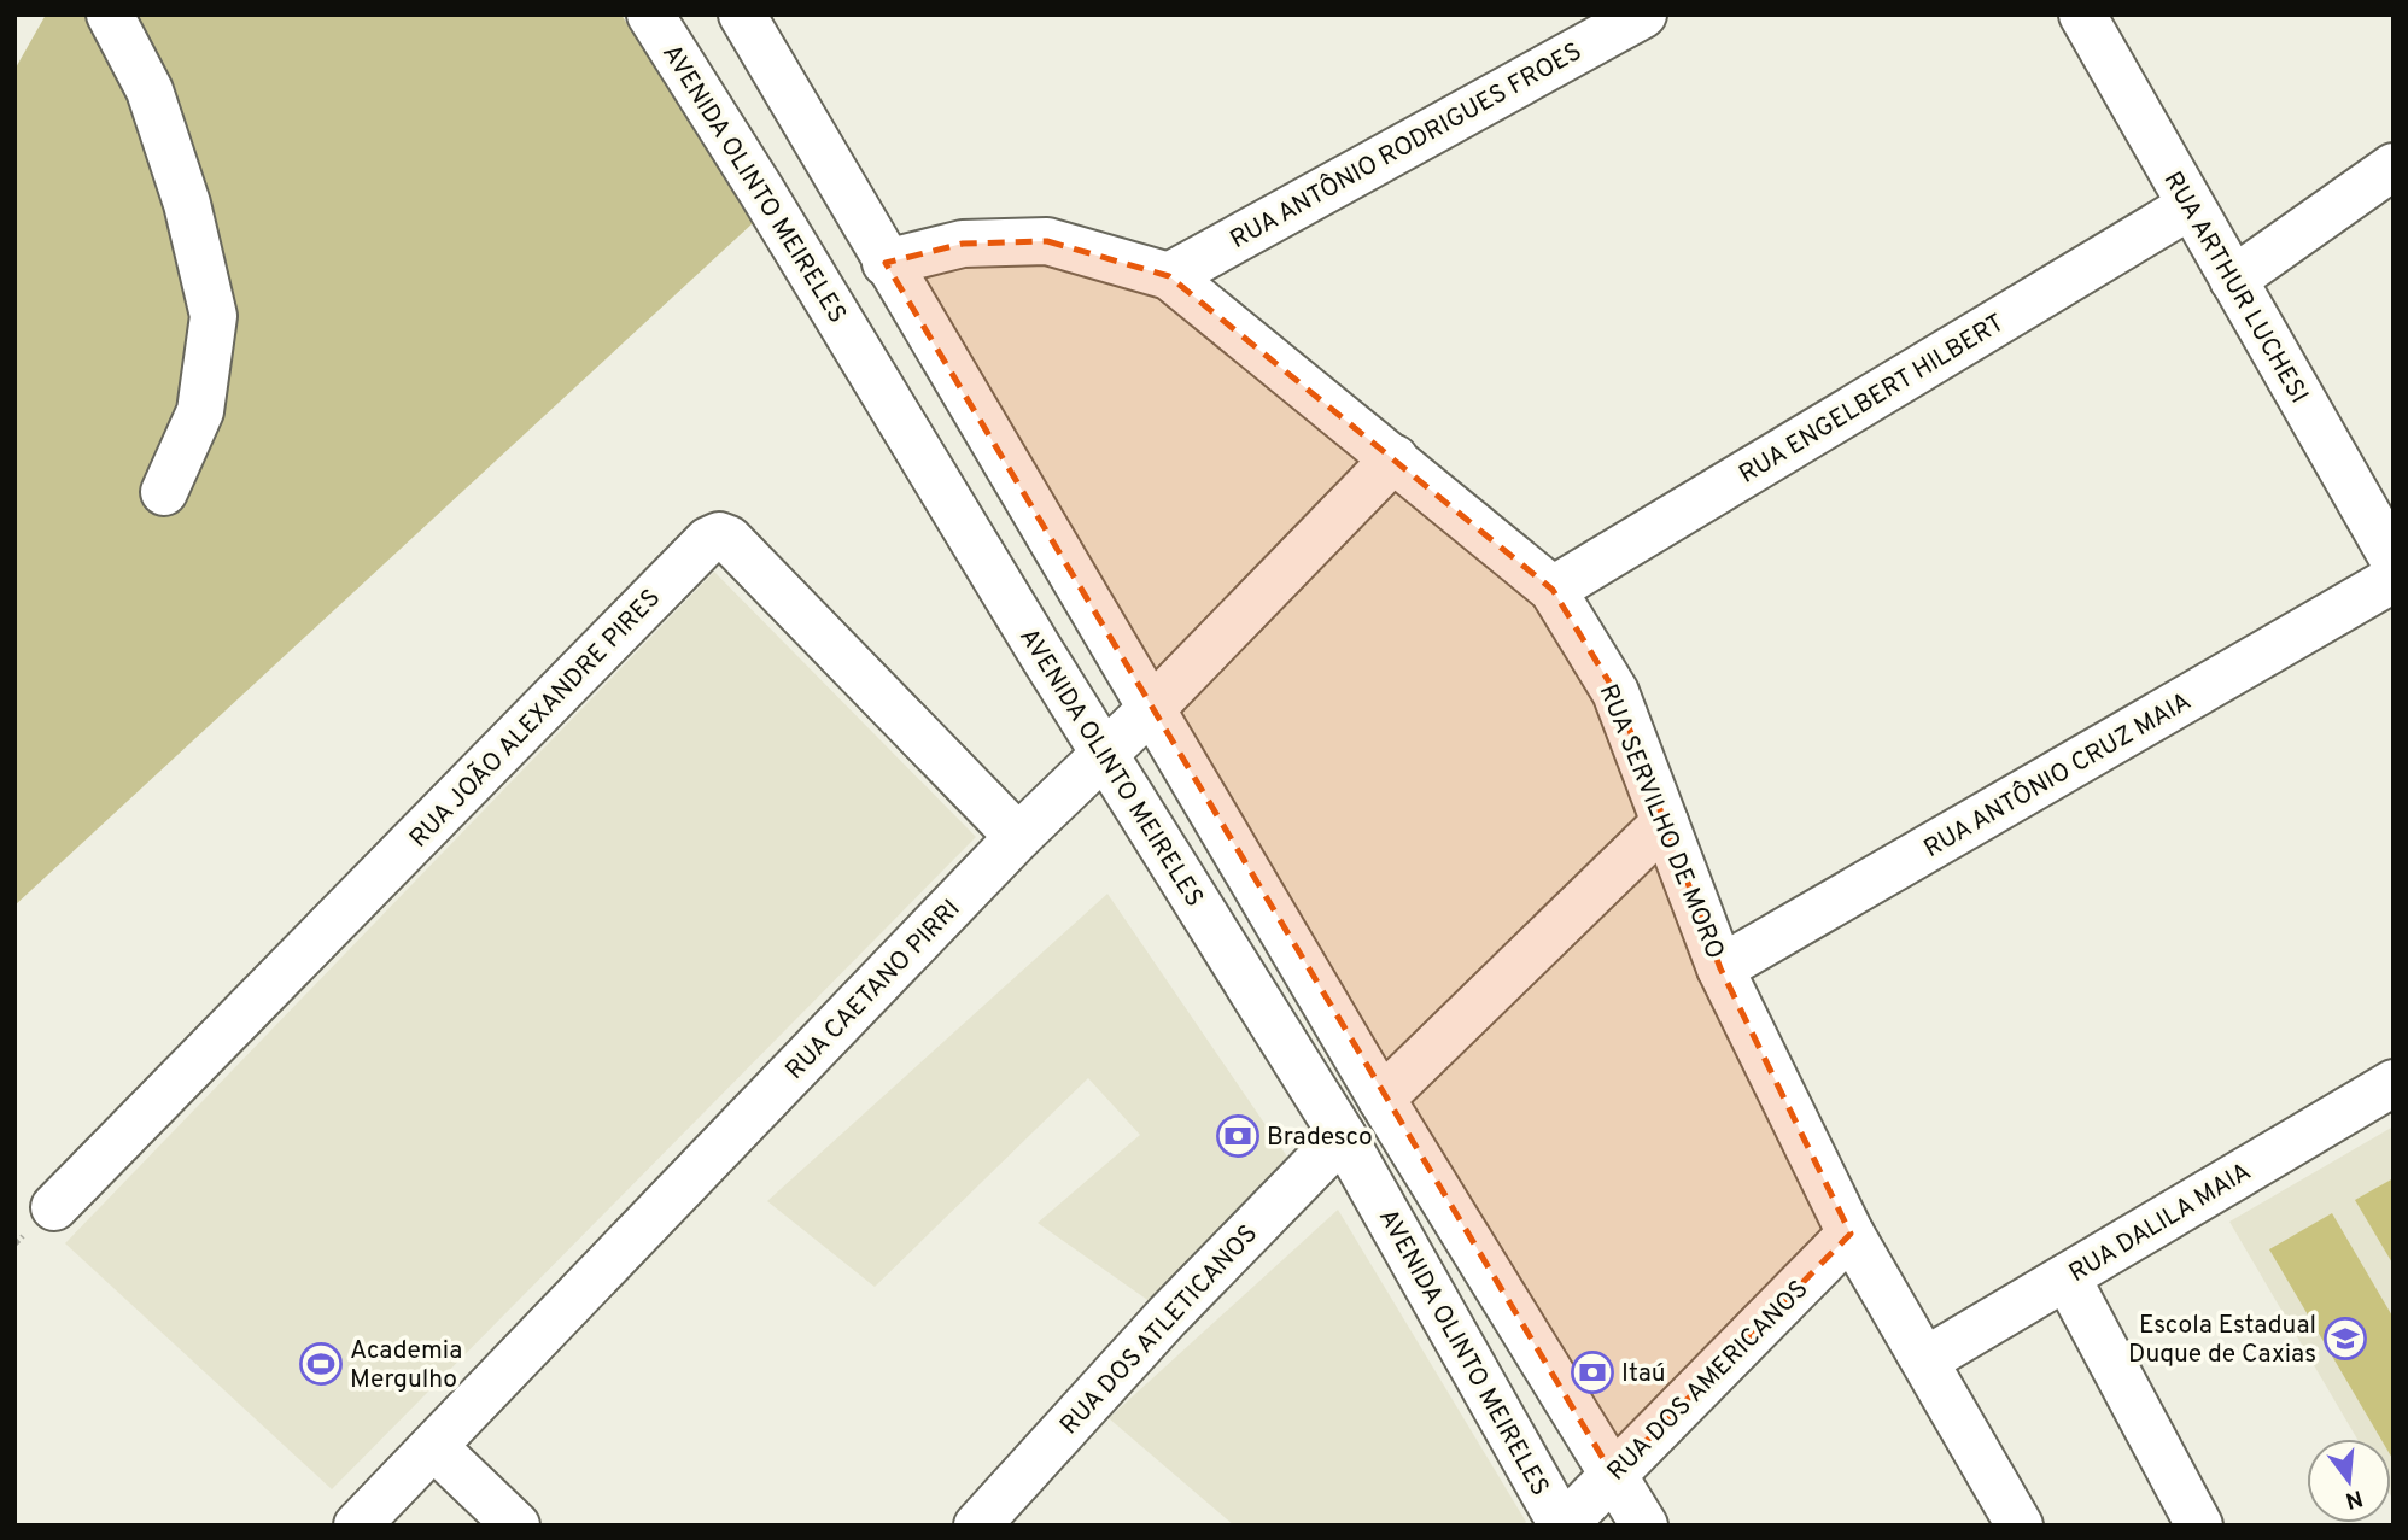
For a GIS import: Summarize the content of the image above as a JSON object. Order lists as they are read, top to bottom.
{
  "streets": {
    "street": [
      "RUA ANTÔNIO RODRIGUES FROES",
      "AVENIDA OLINTO MEIRELES",
      "RUA ARTHUR LUCHESI",
      "RUA ENGELBERT HILBERT",
      "RUA JOÃO ALEXANDRE PIRES",
      "RUA ANTÔNIO CRUZ MAIA",
      "RUA SERVILHO DE MORO",
      "RUA CAETANO PIRRI",
      "RUA DALILA MAIA",
      "RUA DOS ATLETICANOS",
      "RUA DOS AMERICANOS"
    ]
  },
  "crossings": [
    ["RUA ANTÔNIO RODRIGUES FROES", "RUA SERVILHO DE MORO"],
    ["AVENIDA OLINTO MEIRELES", "RUA CAETANO PIRRI"],
    ["AVENIDA OLINTO MEIRELES", "RUA DOS ATLETICANOS"],
    ["AVENIDA OLINTO MEIRELES", "RUA DOS AMERICANOS"],
    ["RUA ARTHUR LUCHESI", "RUA ENGELBERT HILBERT"],
    ["RUA ENGELBERT HILBERT", "RUA SERVILHO DE MORO"],
    ["RUA JOÃO ALEXANDRE PIRES", "RUA CAETANO PIRRI"],
    ["RUA ANTÔNIO CRUZ MAIA", "RUA SERVILHO DE MORO"],
    ["RUA SERVILHO DE MORO", "RUA CAETANO PIRRI"],
    ["RUA SERVILHO DE MORO", "RUA DALILA MAIA"],
    ["RUA SERVILHO DE MORO", "RUA DOS AMERICANOS"]
  ],
  "places": {
    "bank": ["Bradesco", "Itaú"],
    "school or university": ["Escola Estadual Duque de Caxias"],
    "sports": ["Academia Mergulho"]
  },
  "north": "bottom"
}
